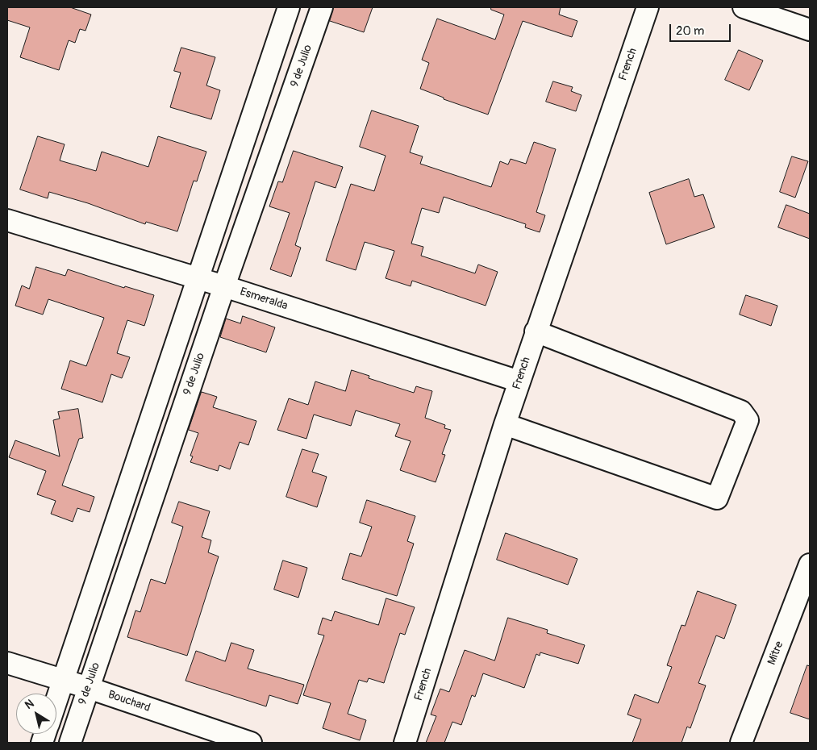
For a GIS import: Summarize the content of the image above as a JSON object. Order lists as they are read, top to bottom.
{
  "streets": {
    "street": [
      "French",
      "9 de Julio",
      "Esmeralda",
      "Mitre",
      "Bouchard"
    ]
  },
  "crossings": [
    ["French", "Esmeralda"],
    ["9 de Julio", "Esmeralda"],
    ["9 de Julio", "Bouchard"]
  ],
  "scale_bar": "20 m",
  "north": "top left"
}
